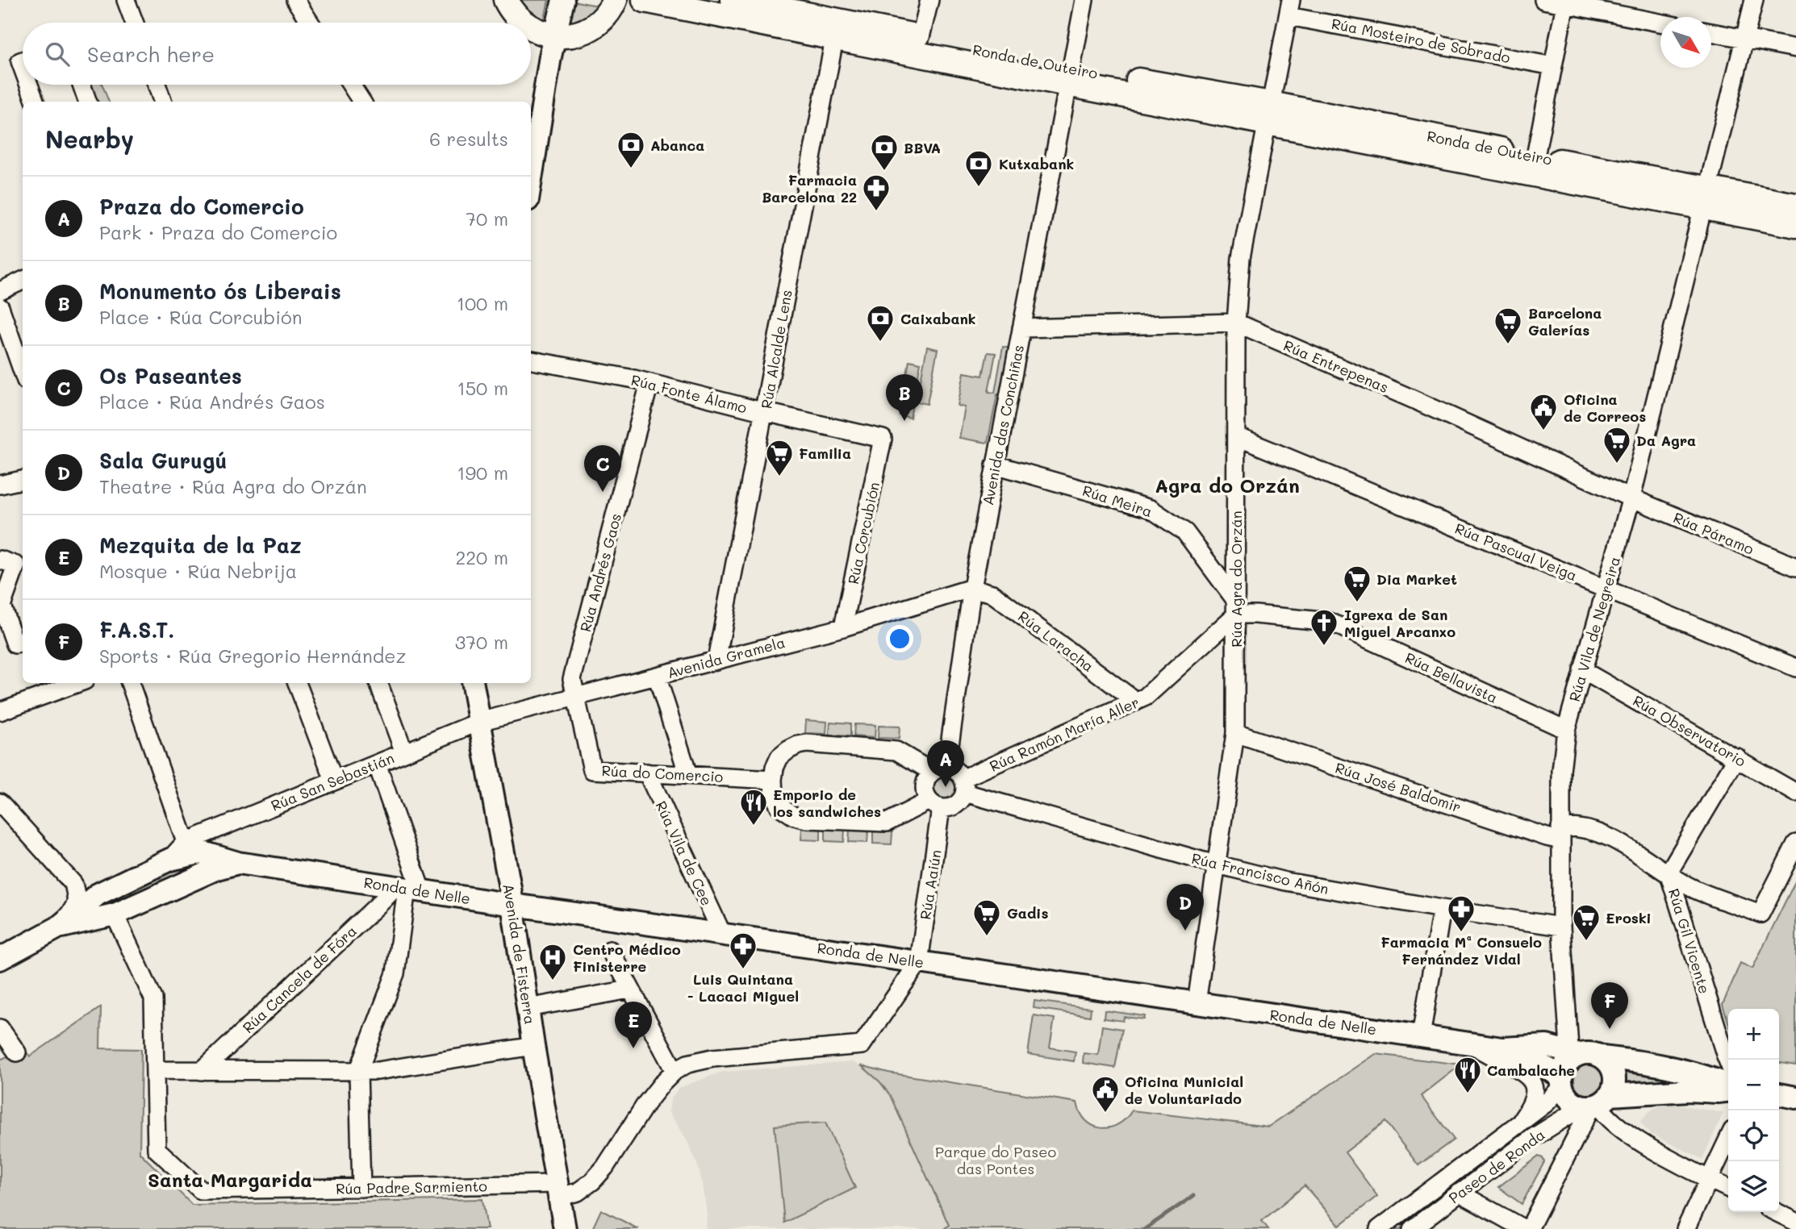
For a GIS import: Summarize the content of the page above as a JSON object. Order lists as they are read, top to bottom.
{
  "streets": {
    "main road": ["Ronda de Outeiro"],
    "street": [
      "Rúa Mosteiro de Sobrado",
      "Rúa Alcalde Lens",
      "Rúa Entrepenas",
      "Rúa Fonte Álamo",
      "Avenida das Conchiñas",
      "Rúa Meira",
      "Rúa Corcubión",
      "Rúa Páramo",
      "Rúa Pascual Veiga",
      "Rúa Andrés Gaos",
      "Rúa Agra do Orzán",
      "Rúa Vila de Negreira",
      "Rúa Laracha",
      "Avenida Gramela",
      "Rúa Bellavista",
      "Rúa Observatorio",
      "Rúa Ramón María Aller",
      "Rúa do Comercio",
      "Rúa San Sebastián",
      "Rúa José Baldomir",
      "Rúa Vila de Cee",
      "Rúa Francisco Añón",
      "Rúa Aaiún",
      "Ronda de Nelle",
      "Rúa Gil Vicente",
      "Avenida de Fisterra",
      "Rúa Cancela de Fóra",
      "Paseo de Ronda",
      "Rúa Padre Sarmiento"
    ]
  },
  "crossings": [
    ["Rúa Mosteiro de Sobrado", "Rúa Agra do Orzán"],
    ["Ronda de Outeiro", "Rúa Alcalde Lens"],
    ["Ronda de Outeiro", "Avenida das Conchiñas"],
    ["Ronda de Outeiro", "Rúa Agra do Orzán"],
    ["Ronda de Outeiro", "Rúa Vila de Negreira"],
    ["Rúa Alcalde Lens", "Rúa Fonte Álamo"],
    ["Rúa Alcalde Lens", "Avenida Gramela"],
    ["Rúa Entrepenas", "Avenida das Conchiñas"],
    ["Rúa Entrepenas", "Rúa Páramo"],
    ["Rúa Entrepenas", "Rúa Agra do Orzán"],
    ["Rúa Entrepenas", "Rúa Vila de Negreira"],
    ["Rúa Fonte Álamo", "Rúa Corcubión"],
    ["Rúa Fonte Álamo", "Rúa Andrés Gaos"],
    ["Avenida das Conchiñas", "Rúa Meira"],
    ["Avenida das Conchiñas", "Rúa Laracha"],
    ["Avenida das Conchiñas", "Avenida Gramela"],
    ["Avenida das Conchiñas", "Rúa Ramón María Aller"],
    ["Avenida das Conchiñas", "Rúa Francisco Añón"],
    ["Avenida das Conchiñas", "Rúa Aaiún"],
    ["Rúa Meira", "Rúa Agra do Orzán"],
    ["Rúa Meira", "Rúa Bellavista"],
    ["Rúa Meira", "Rúa Ramón María Aller"],
    ["Rúa Corcubión", "Avenida Gramela"],
    ["Rúa Páramo", "Rúa Vila de Negreira"],
    ["Rúa Pascual Veiga", "Rúa Agra do Orzán"],
    ["Rúa Pascual Veiga", "Rúa Vila de Negreira"],
    ["Rúa Andrés Gaos", "Avenida Gramela"],
    ["Rúa Andrés Gaos", "Rúa do Comercio"],
    ["Rúa Agra do Orzán", "Rúa Bellavista"],
    ["Rúa Agra do Orzán", "Rúa Ramón María Aller"],
    ["Rúa Agra do Orzán", "Rúa José Baldomir"],
    ["Rúa Agra do Orzán", "Rúa Francisco Añón"],
    ["Rúa Agra do Orzán", "Ronda de Nelle"],
    ["Rúa Vila de Negreira", "Rúa Bellavista"],
    ["Rúa Vila de Negreira", "Rúa Observatorio"],
    ["Rúa Vila de Negreira", "Rúa José Baldomir"],
    ["Rúa Vila de Negreira", "Rúa Francisco Añón"],
    ["Rúa Vila de Negreira", "Ronda de Nelle"],
    ["Rúa Vila de Negreira", "Paseo de Ronda"],
    ["Rúa Laracha", "Avenida Gramela"],
    ["Rúa Laracha", "Rúa Ramón María Aller"],
    ["Avenida Gramela", "Rúa do Comercio"],
    ["Avenida Gramela", "Rúa San Sebastián"],
    ["Avenida Gramela", "Avenida de Fisterra"],
    ["Rúa Bellavista", "Rúa Ramón María Aller"],
    ["Rúa Observatorio", "Rúa Gil Vicente"],
    ["Rúa Ramón María Aller", "Rúa Francisco Añón"],
    ["Rúa Ramón María Aller", "Rúa Aaiún"],
    ["Rúa do Comercio", "Rúa Vila de Cee"],
    ["Rúa San Sebastián", "Ronda de Nelle"],
    ["Rúa San Sebastián", "Avenida de Fisterra"],
    ["Rúa José Baldomir", "Rúa Gil Vicente"],
    ["Rúa Vila de Cee", "Ronda de Nelle"],
    ["Rúa Francisco Añón", "Rúa Aaiún"],
    ["Rúa Aaiún", "Ronda de Nelle"],
    ["Ronda de Nelle", "Avenida de Fisterra"],
    ["Ronda de Nelle", "Rúa Cancela de Fóra"],
    ["Ronda de Nelle", "Paseo de Ronda"],
    ["Ronda de Nelle", "Rúa Padre Sarmiento"],
    ["Avenida de Fisterra", "Rúa Padre Sarmiento"]
  ],
  "districts": ["Agra do Orzán", "Santa Margarida"],
  "parks": ["Parque do Paseo das Pontes"],
  "places": {
    "bank": [
      "Abanca",
      "BBVA",
      "Kutxabank",
      "Caixabank"
    ],
    "pharmacy": ["Farmacia Barcelona 22", "Farmacia Mª Consuelo Fernández Vidal", "Luis Quintana - Lacaci Miguel"],
    "supermarket": [
      "Barcelona Galerías",
      "Da Agra",
      "Familia",
      "Dia Market",
      "Gadis",
      "Eroski"
    ],
    "public building": ["Oficina de Correos", "Oficina Municial de Voluntariado"],
    "church": ["Igrexa de San Miguel Arcanxo"],
    "restaurant": ["Emporio de los sandwiches", "Cambalache"],
    "hospital": ["Centro Médico Finisterre"]
  },
  "north": "bottom right",
  "page": {
    "search": "Search here",
    "heading": ["Nearby", "6 results"],
    "list": [
      {
        "mark": "A",
        "name": "Praza do Comercio",
        "note": "Park · Praza do Comercio",
        "value": "70 m"
      },
      {
        "mark": "B",
        "name": "Monumento ós Liberais",
        "note": "Place · Rúa Corcubión",
        "value": "100 m"
      },
      {
        "mark": "C",
        "name": "Os Paseantes",
        "note": "Place · Rúa Andrés Gaos",
        "value": "150 m"
      },
      {
        "mark": "D",
        "name": "Sala Gurugú",
        "note": "Theatre · Rúa Agra do Orzán",
        "value": "190 m"
      },
      {
        "mark": "E",
        "name": "Mezquita de la Paz",
        "note": "Mosque · Rúa Nebrija",
        "value": "220 m"
      },
      {
        "mark": "F",
        "name": "F.A.S.T.",
        "note": "Sports · Rúa Gregorio Hernández",
        "value": "370 m"
      }
    ],
    "pins": [
      "B",
      "C",
      "A",
      "D",
      "F",
      "E"
    ],
    "map_buttons": ["+", "−"]
  }
}
